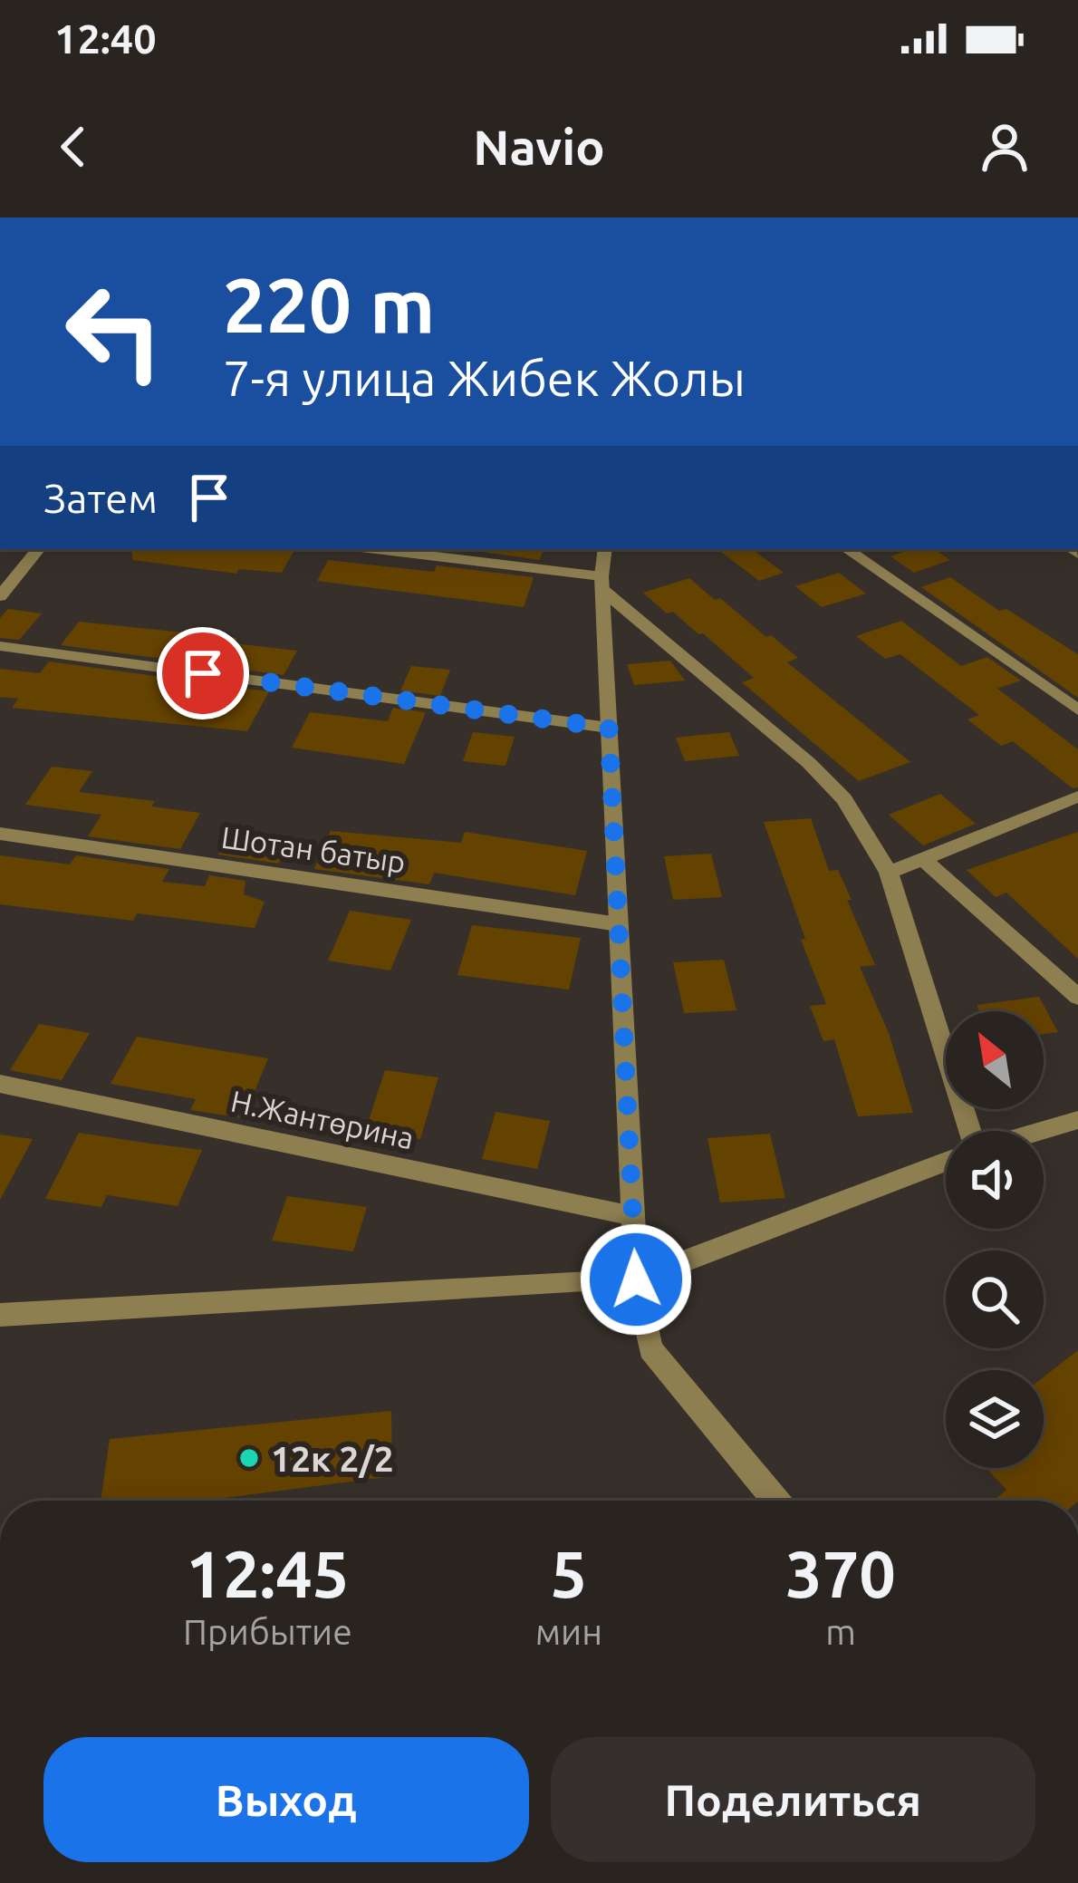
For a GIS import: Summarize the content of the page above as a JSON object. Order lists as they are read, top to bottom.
{
  "streets": {
    "street": ["Шотан батыр", "Н.Жантөрина"]
  },
  "places": ["12к 2/2"],
  "north": "top left",
  "page": {
    "status": "12:40",
    "header": "Navio",
    "turn": ["220 m", "7-я улица Жибек Жолы"],
    "then": "Затем",
    "eta": [
      "12:45",
      "Прибытие",
      "5",
      "мин",
      "370",
      "m"
    ],
    "buttons": ["Выход", "Поделиться"]
  }
}
